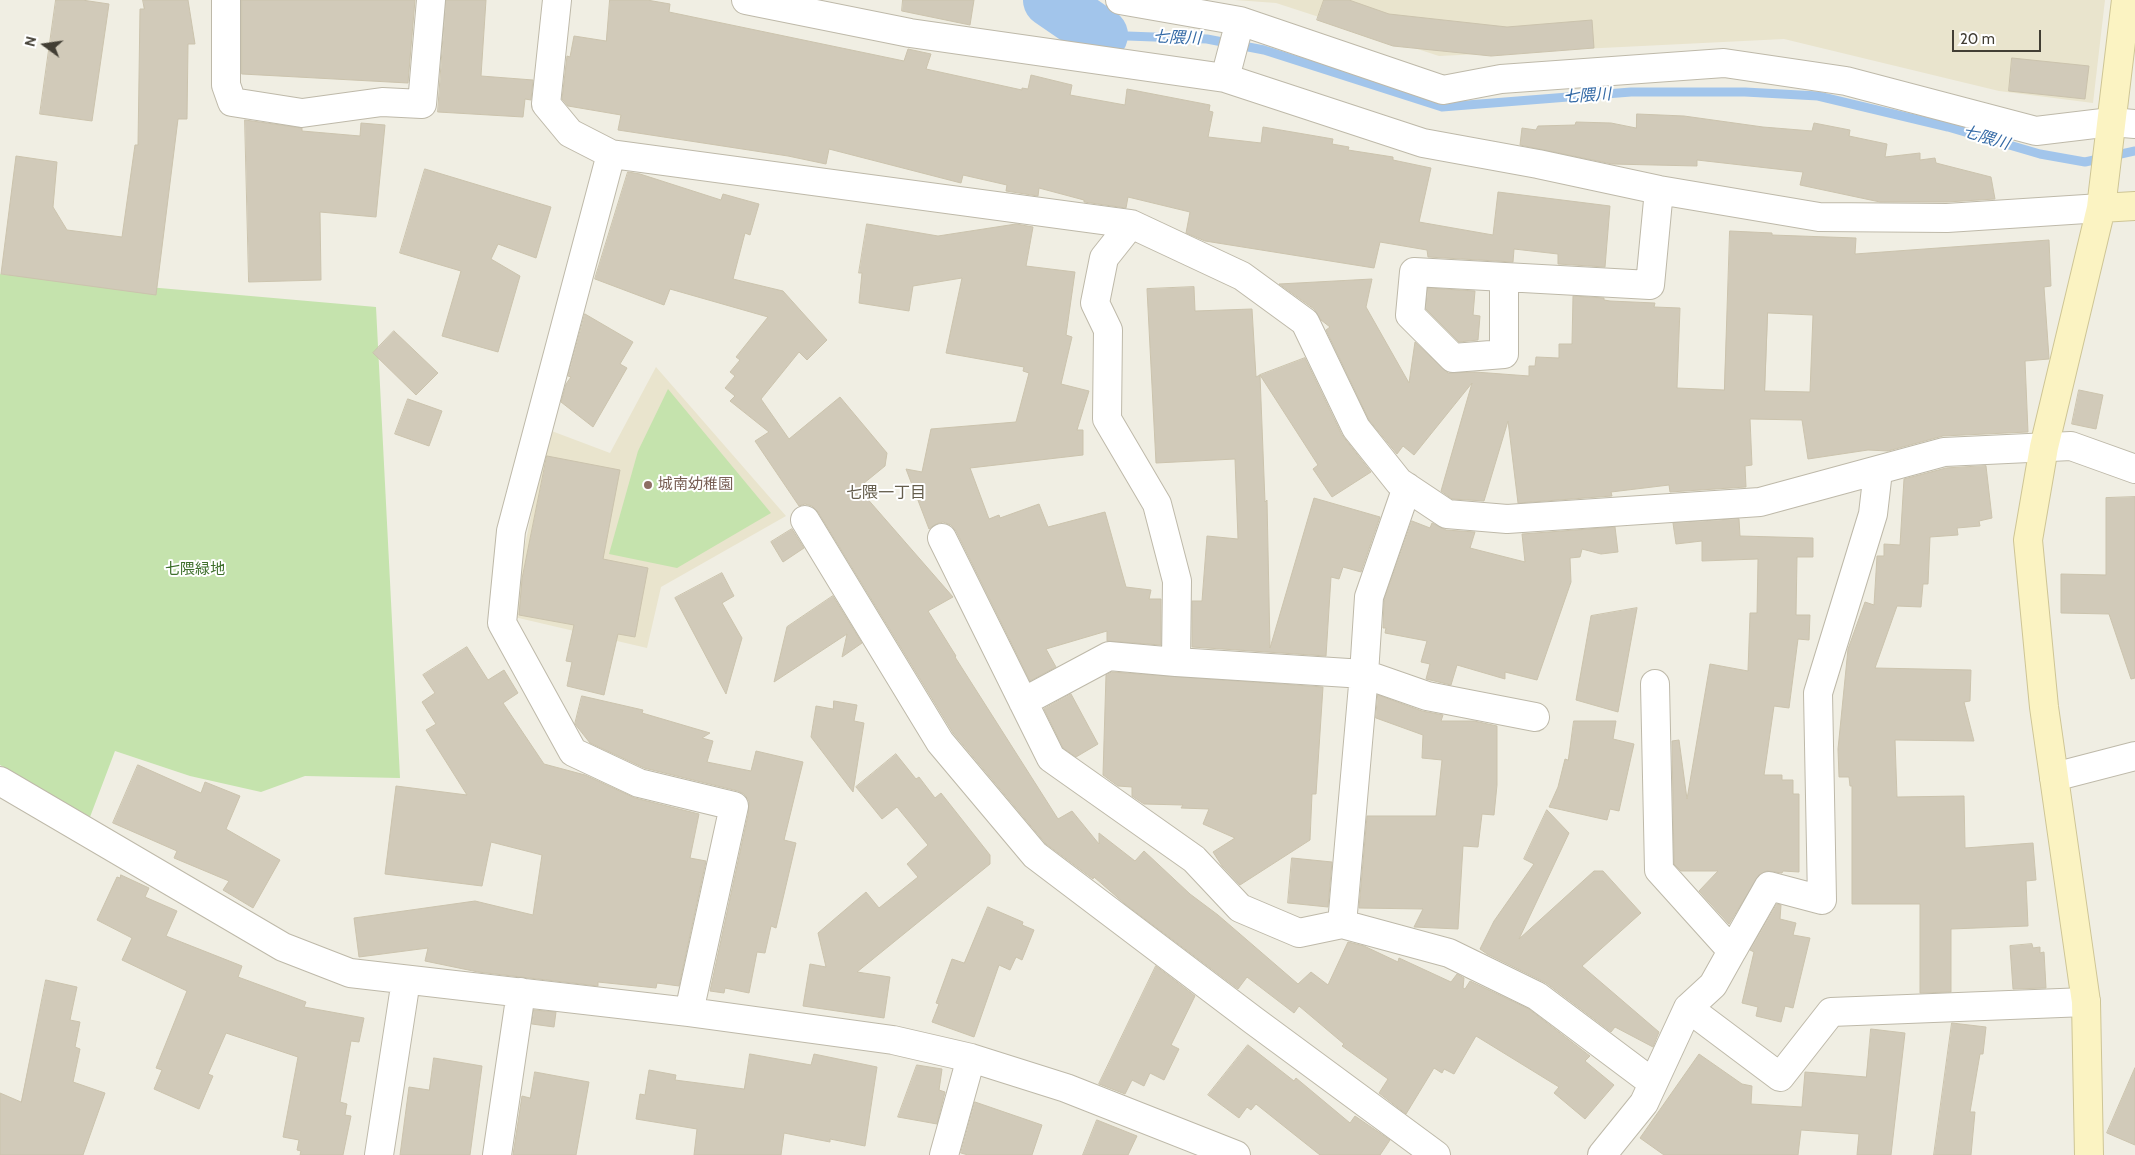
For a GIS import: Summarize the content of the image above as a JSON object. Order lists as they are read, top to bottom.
{
  "districts": ["七隈一丁目"],
  "water": ["七隈川"],
  "parks": ["七隈緑地"],
  "places": ["城南幼稚園"],
  "scale_bar": "20 m",
  "north": "left"
}
